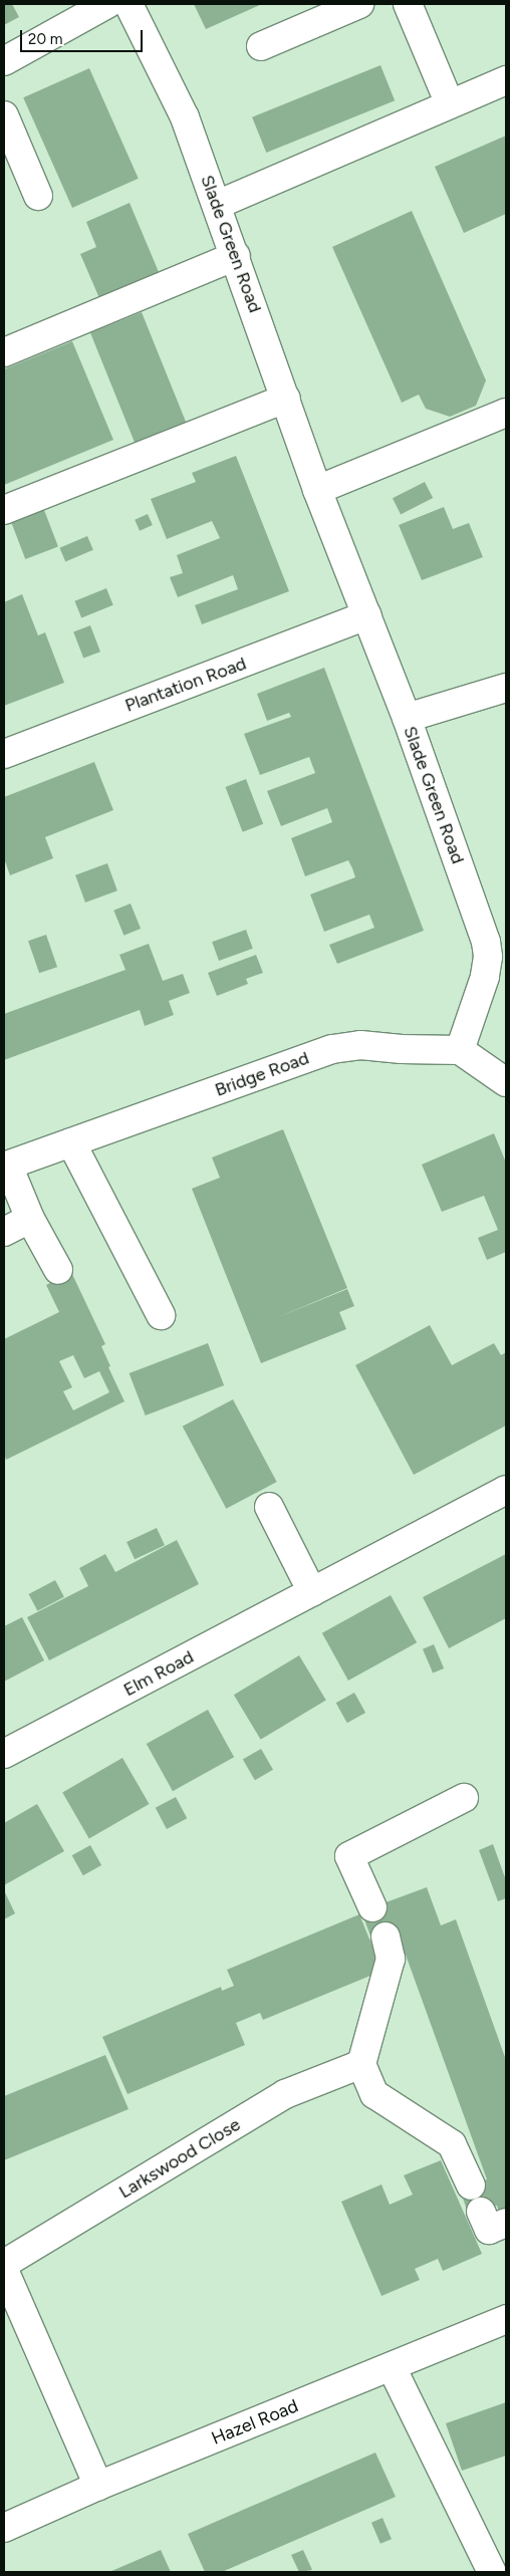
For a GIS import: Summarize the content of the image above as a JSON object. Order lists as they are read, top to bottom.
{
  "streets": {
    "street": [
      "Slade Green Road",
      "Plantation Road",
      "Bridge Road",
      "Elm Road",
      "Larkswood Close",
      "Hazel Road"
    ]
  },
  "crossings": [
    ["Slade Green Road", "Plantation Road"],
    ["Slade Green Road", "Bridge Road"]
  ],
  "scale_bar": "20 m"
}
